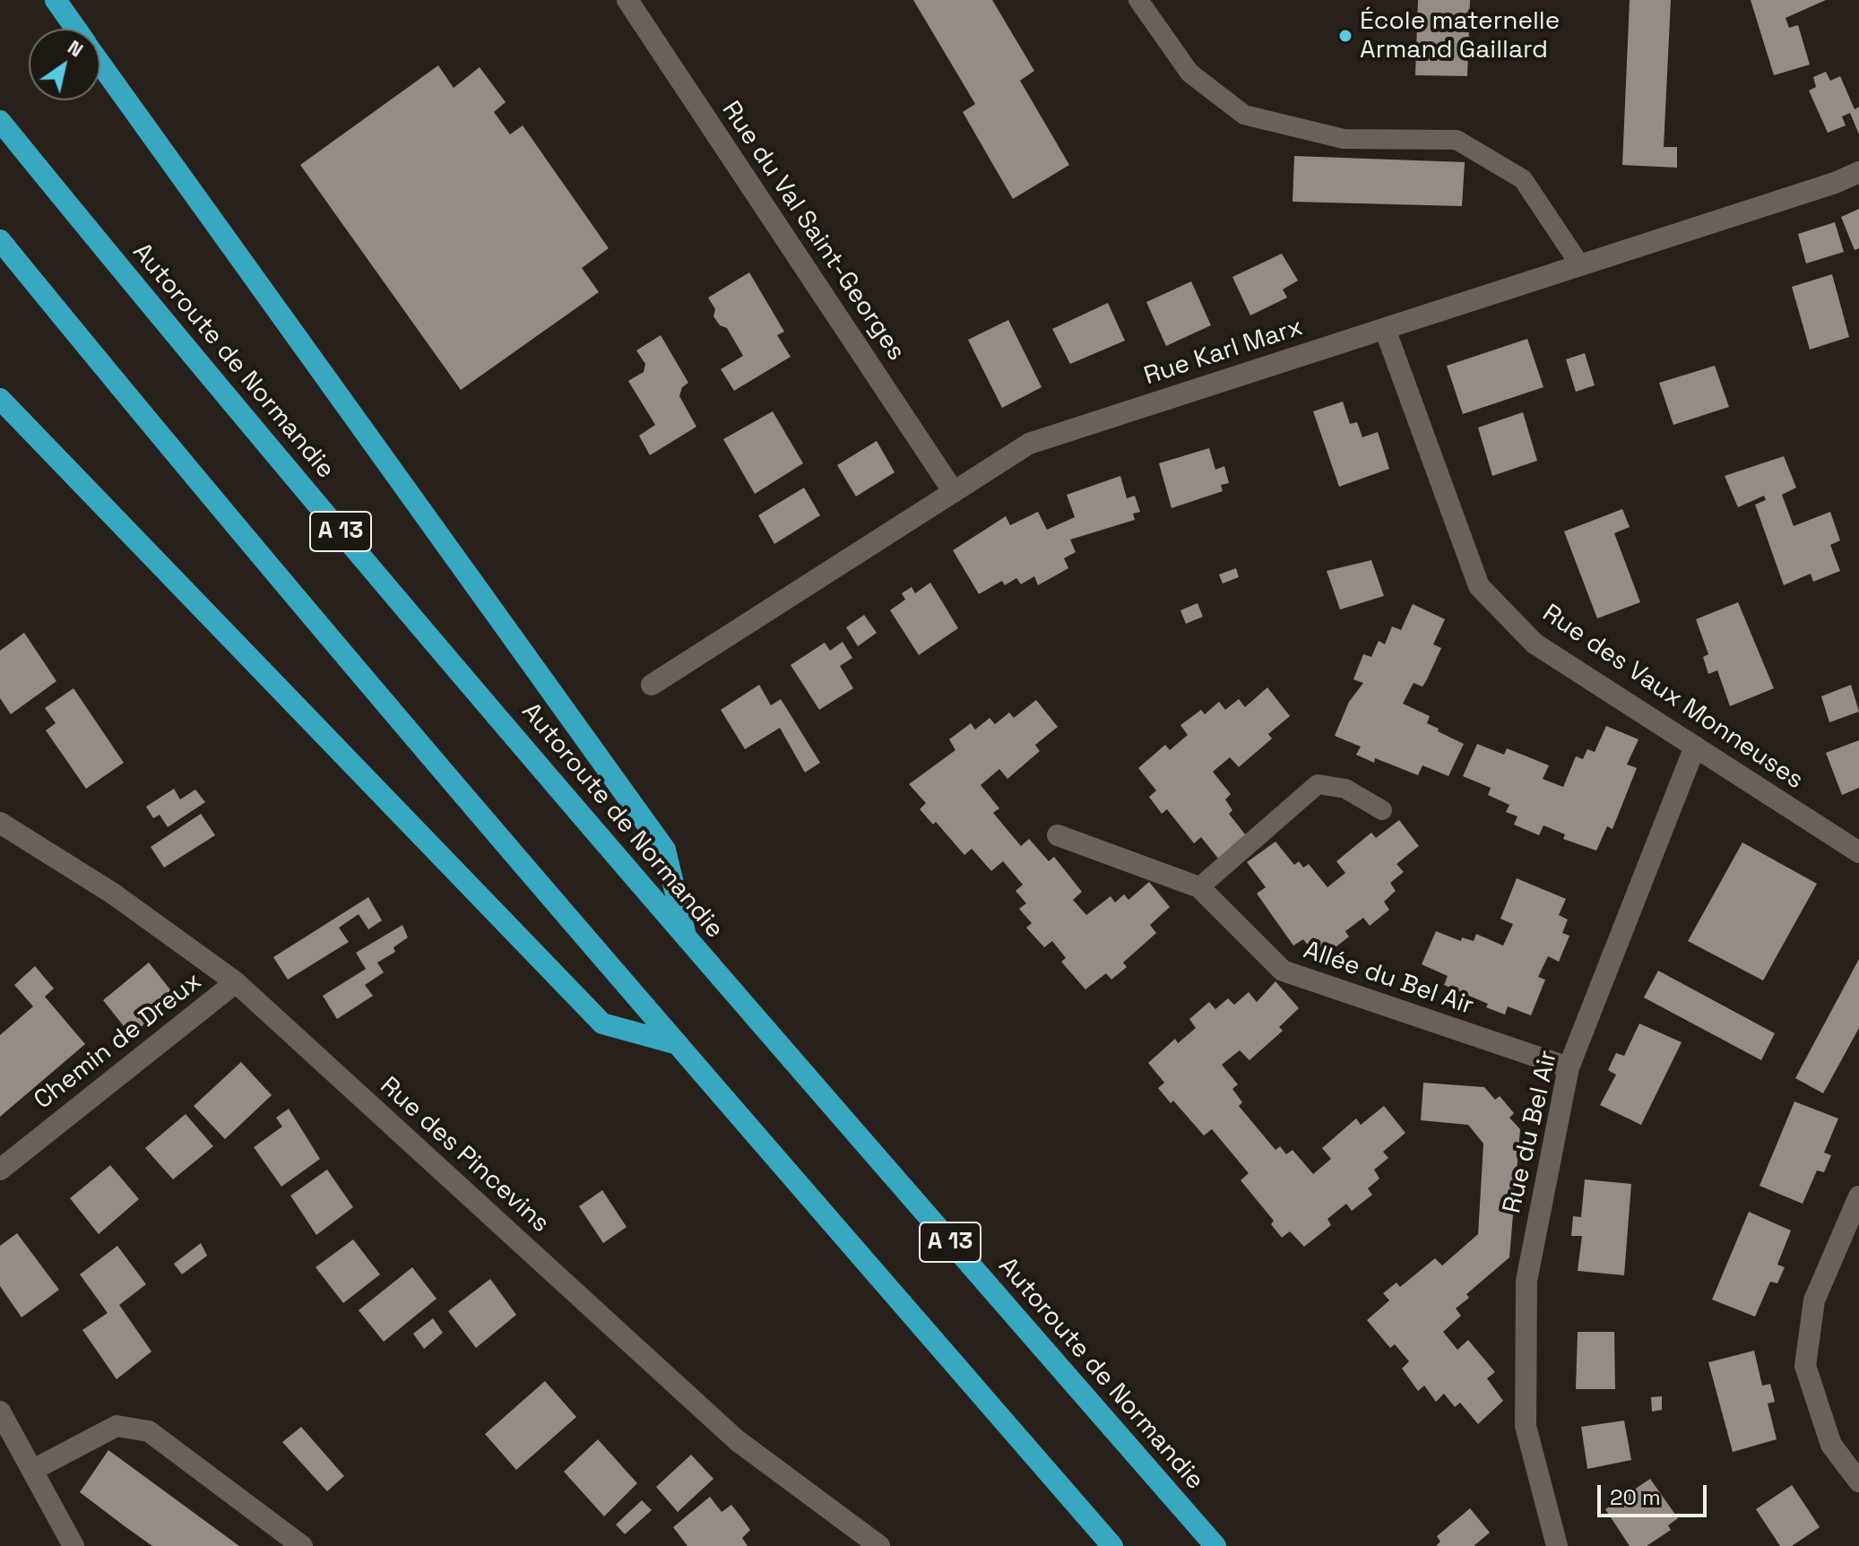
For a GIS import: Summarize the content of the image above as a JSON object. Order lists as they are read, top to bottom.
{
  "streets": {
    "highway": ["Autoroute de Normandie", "A 13"],
    "street": [
      "Rue du Val Saint-Georges",
      "Rue Karl Marx",
      "Rue des Vaux Monneuses",
      "Allée du Bel Air",
      "Chemin de Dreux",
      "Rue du Bel Air",
      "Rue des Pincevins"
    ]
  },
  "crossings": [
    ["Rue du Val Saint-Georges", "Rue Karl Marx"],
    ["Rue Karl Marx", "Rue des Vaux Monneuses"],
    ["Rue des Vaux Monneuses", "Rue du Bel Air"],
    ["Allée du Bel Air", "Rue du Bel Air"],
    ["Chemin de Dreux", "Rue des Pincevins"]
  ],
  "places": ["École maternelle Armand Gaillard"],
  "scale_bar": "20 m",
  "north": "top right"
}
